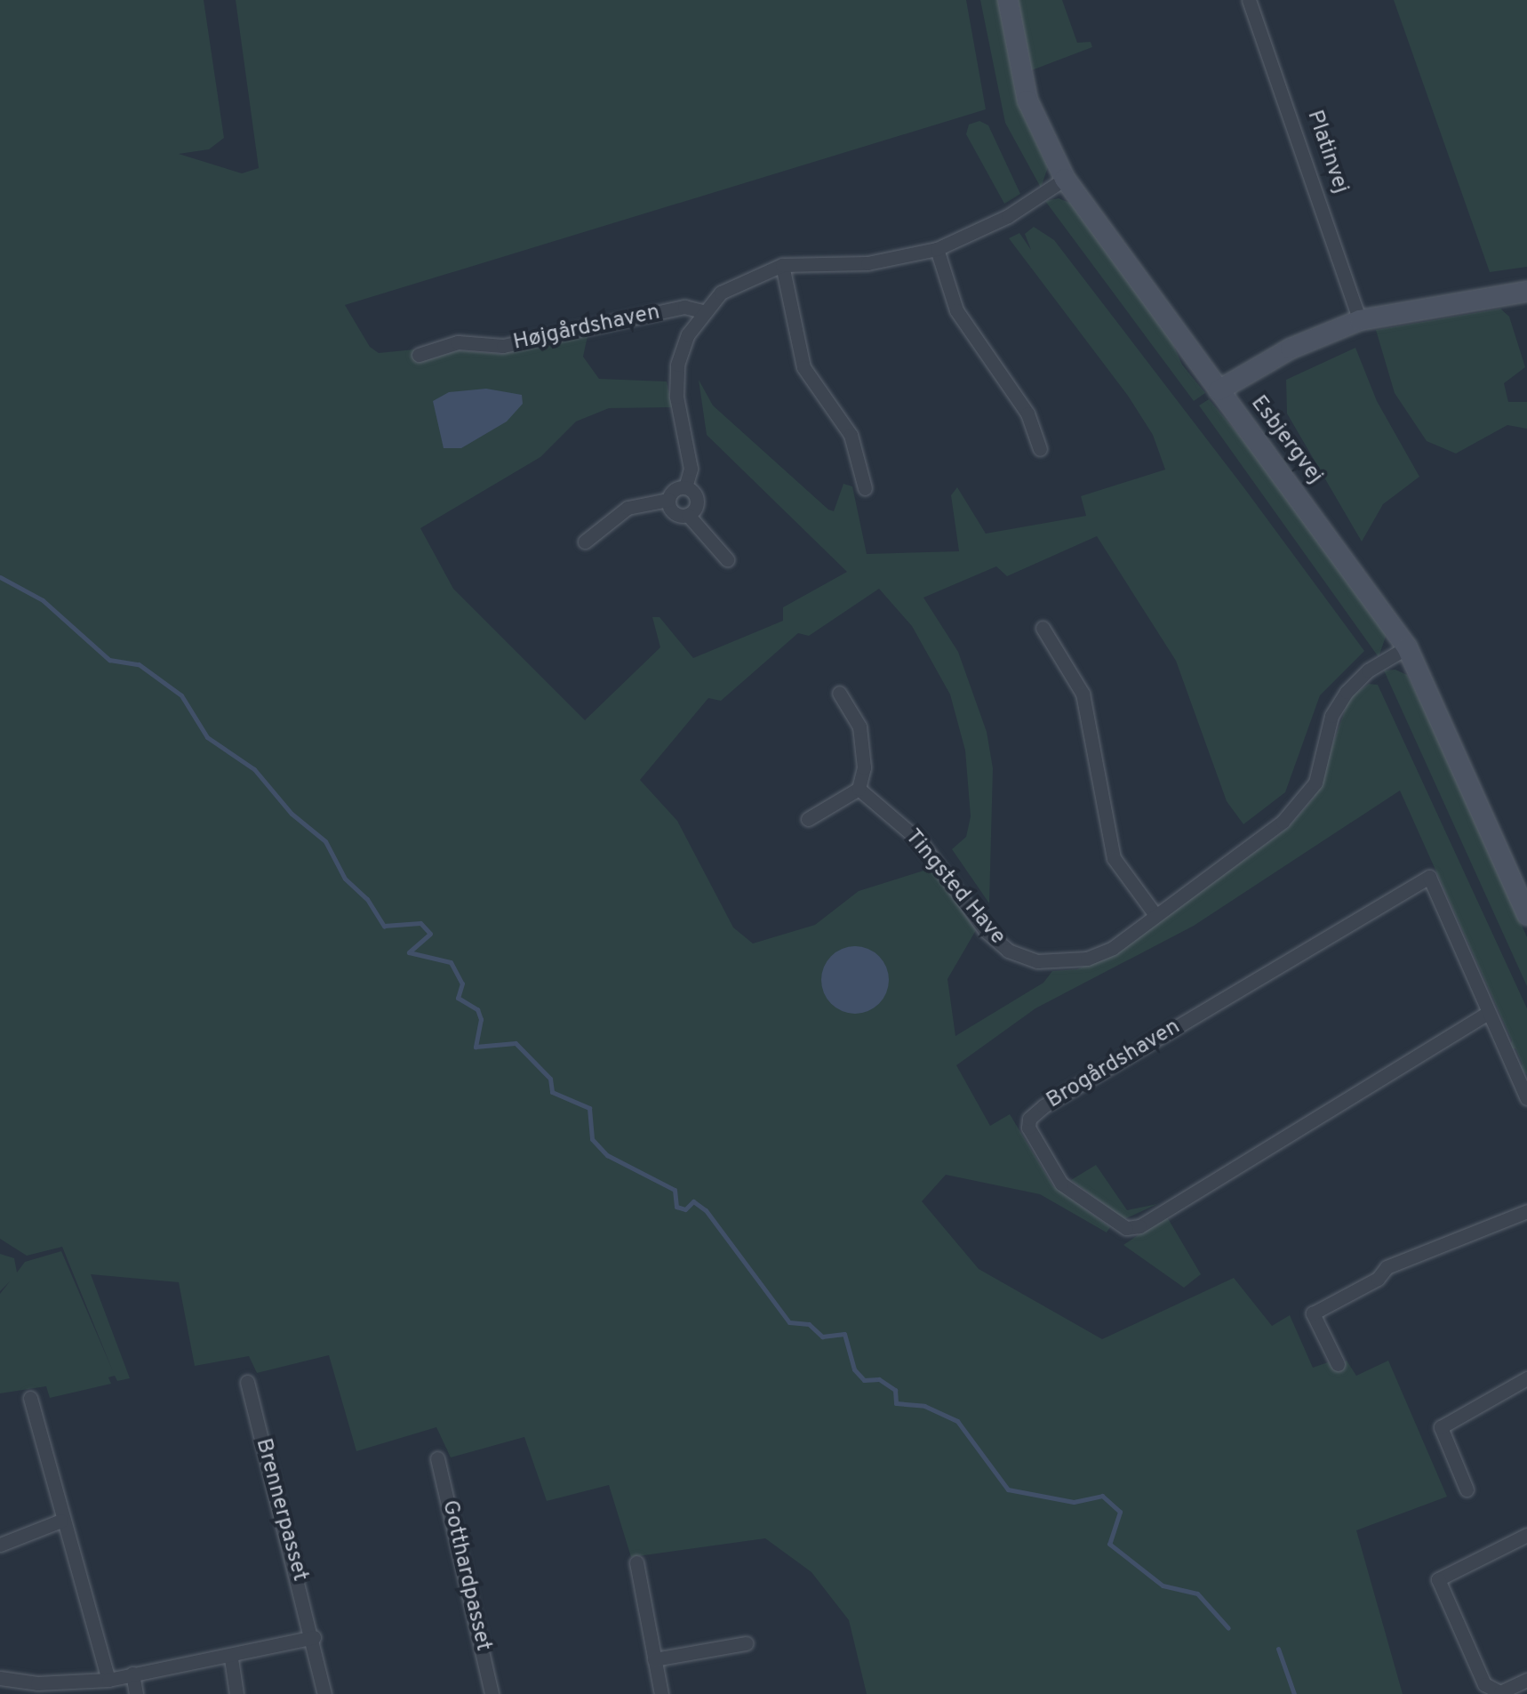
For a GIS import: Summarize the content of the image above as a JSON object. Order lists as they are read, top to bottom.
{
  "streets": {
    "main road": ["Esbjergvej"],
    "street": [
      "Platinvej",
      "Højgårdshaven",
      "Tingsted Have",
      "Brogårdshaven",
      "Brennerpasset",
      "Gotthardpasset"
    ]
  },
  "crossings": [
    ["Højgårdshaven", "Esbjergvej"],
    ["Esbjergvej", "Tingsted Have"]
  ]
}
